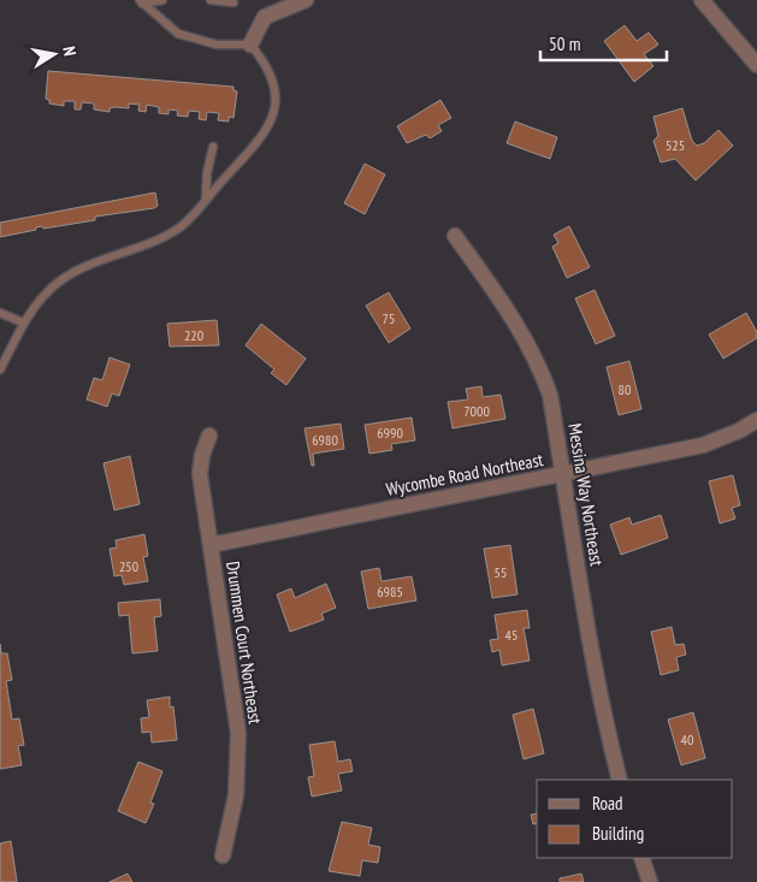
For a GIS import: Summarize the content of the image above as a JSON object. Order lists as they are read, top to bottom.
{
  "streets": {
    "street": ["Wycombe Road Northeast", "Messina Way Northeast", "Drummen Court Northeast"]
  },
  "crossings": [
    ["Wycombe Road Northeast", "Messina Way Northeast"],
    ["Wycombe Road Northeast", "Drummen Court Northeast"]
  ],
  "house_numbers": [
    "525",
    "75",
    "220",
    "80",
    "7000",
    "6990",
    "6980",
    "250",
    "55",
    "6985",
    "45",
    "40"
  ],
  "legend": ["Road", "Building"],
  "scale_bar": "50 m",
  "north": "right"
}
